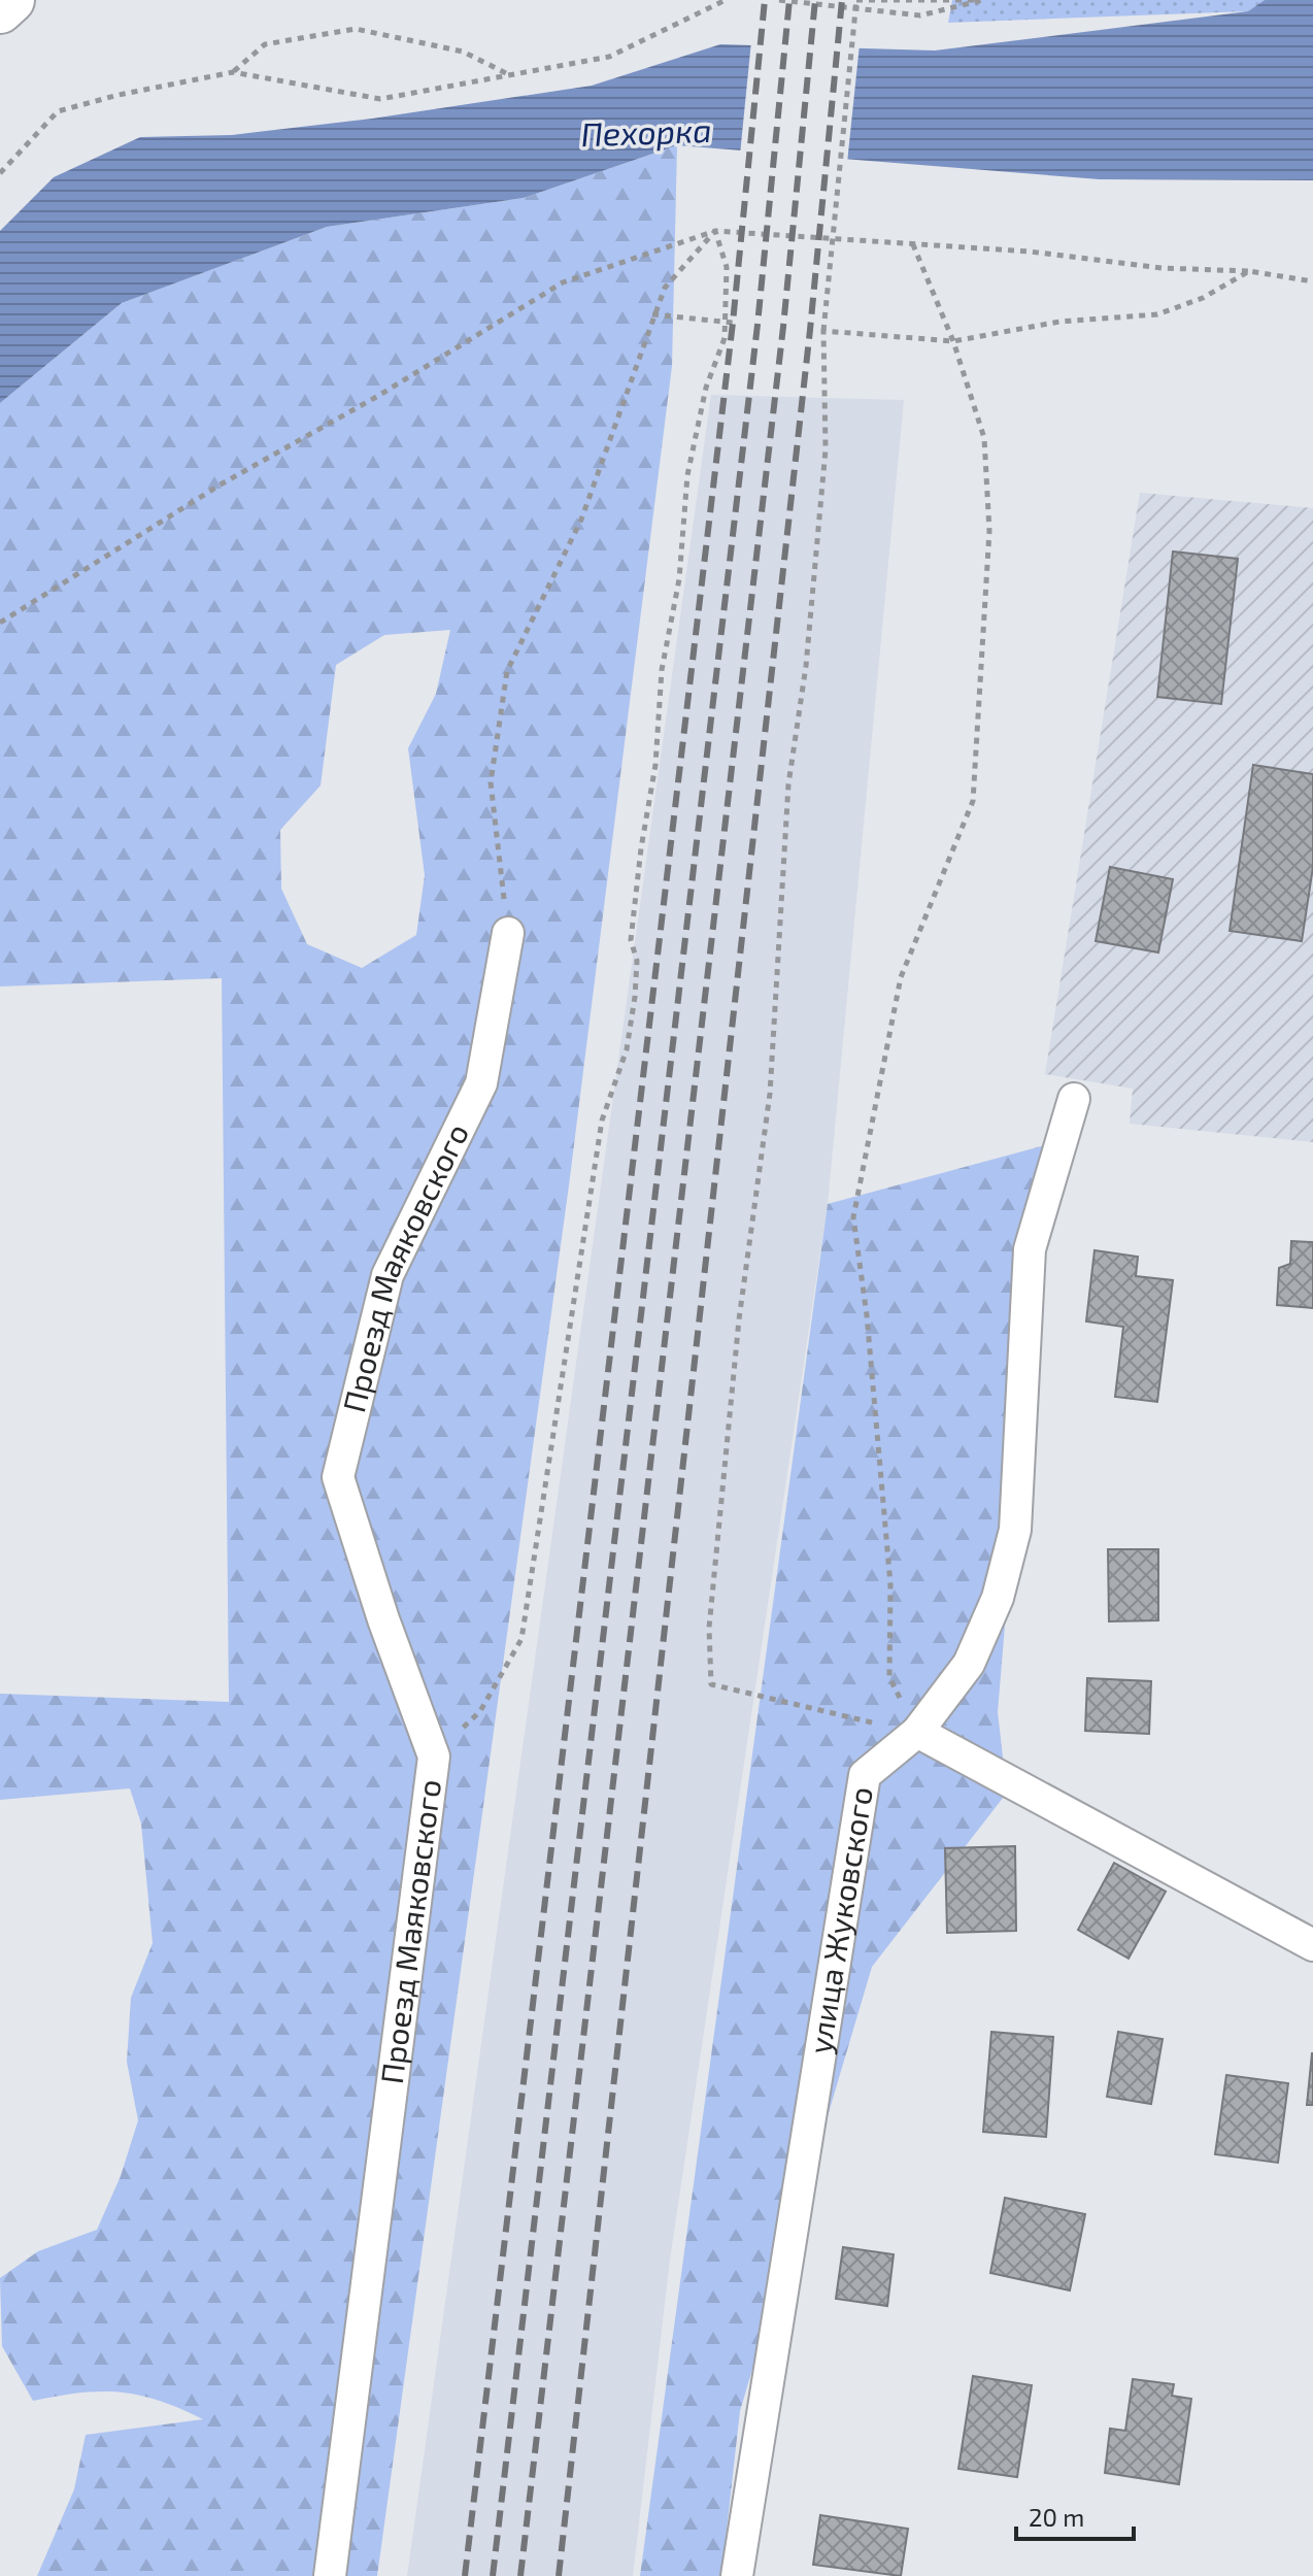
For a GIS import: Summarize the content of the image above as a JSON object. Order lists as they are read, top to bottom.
{
  "streets": {
    "street": ["Проезд Маяковского", "улица Жуковского"]
  },
  "water": ["Пехорка"],
  "scale_bar": "20 m"
}
